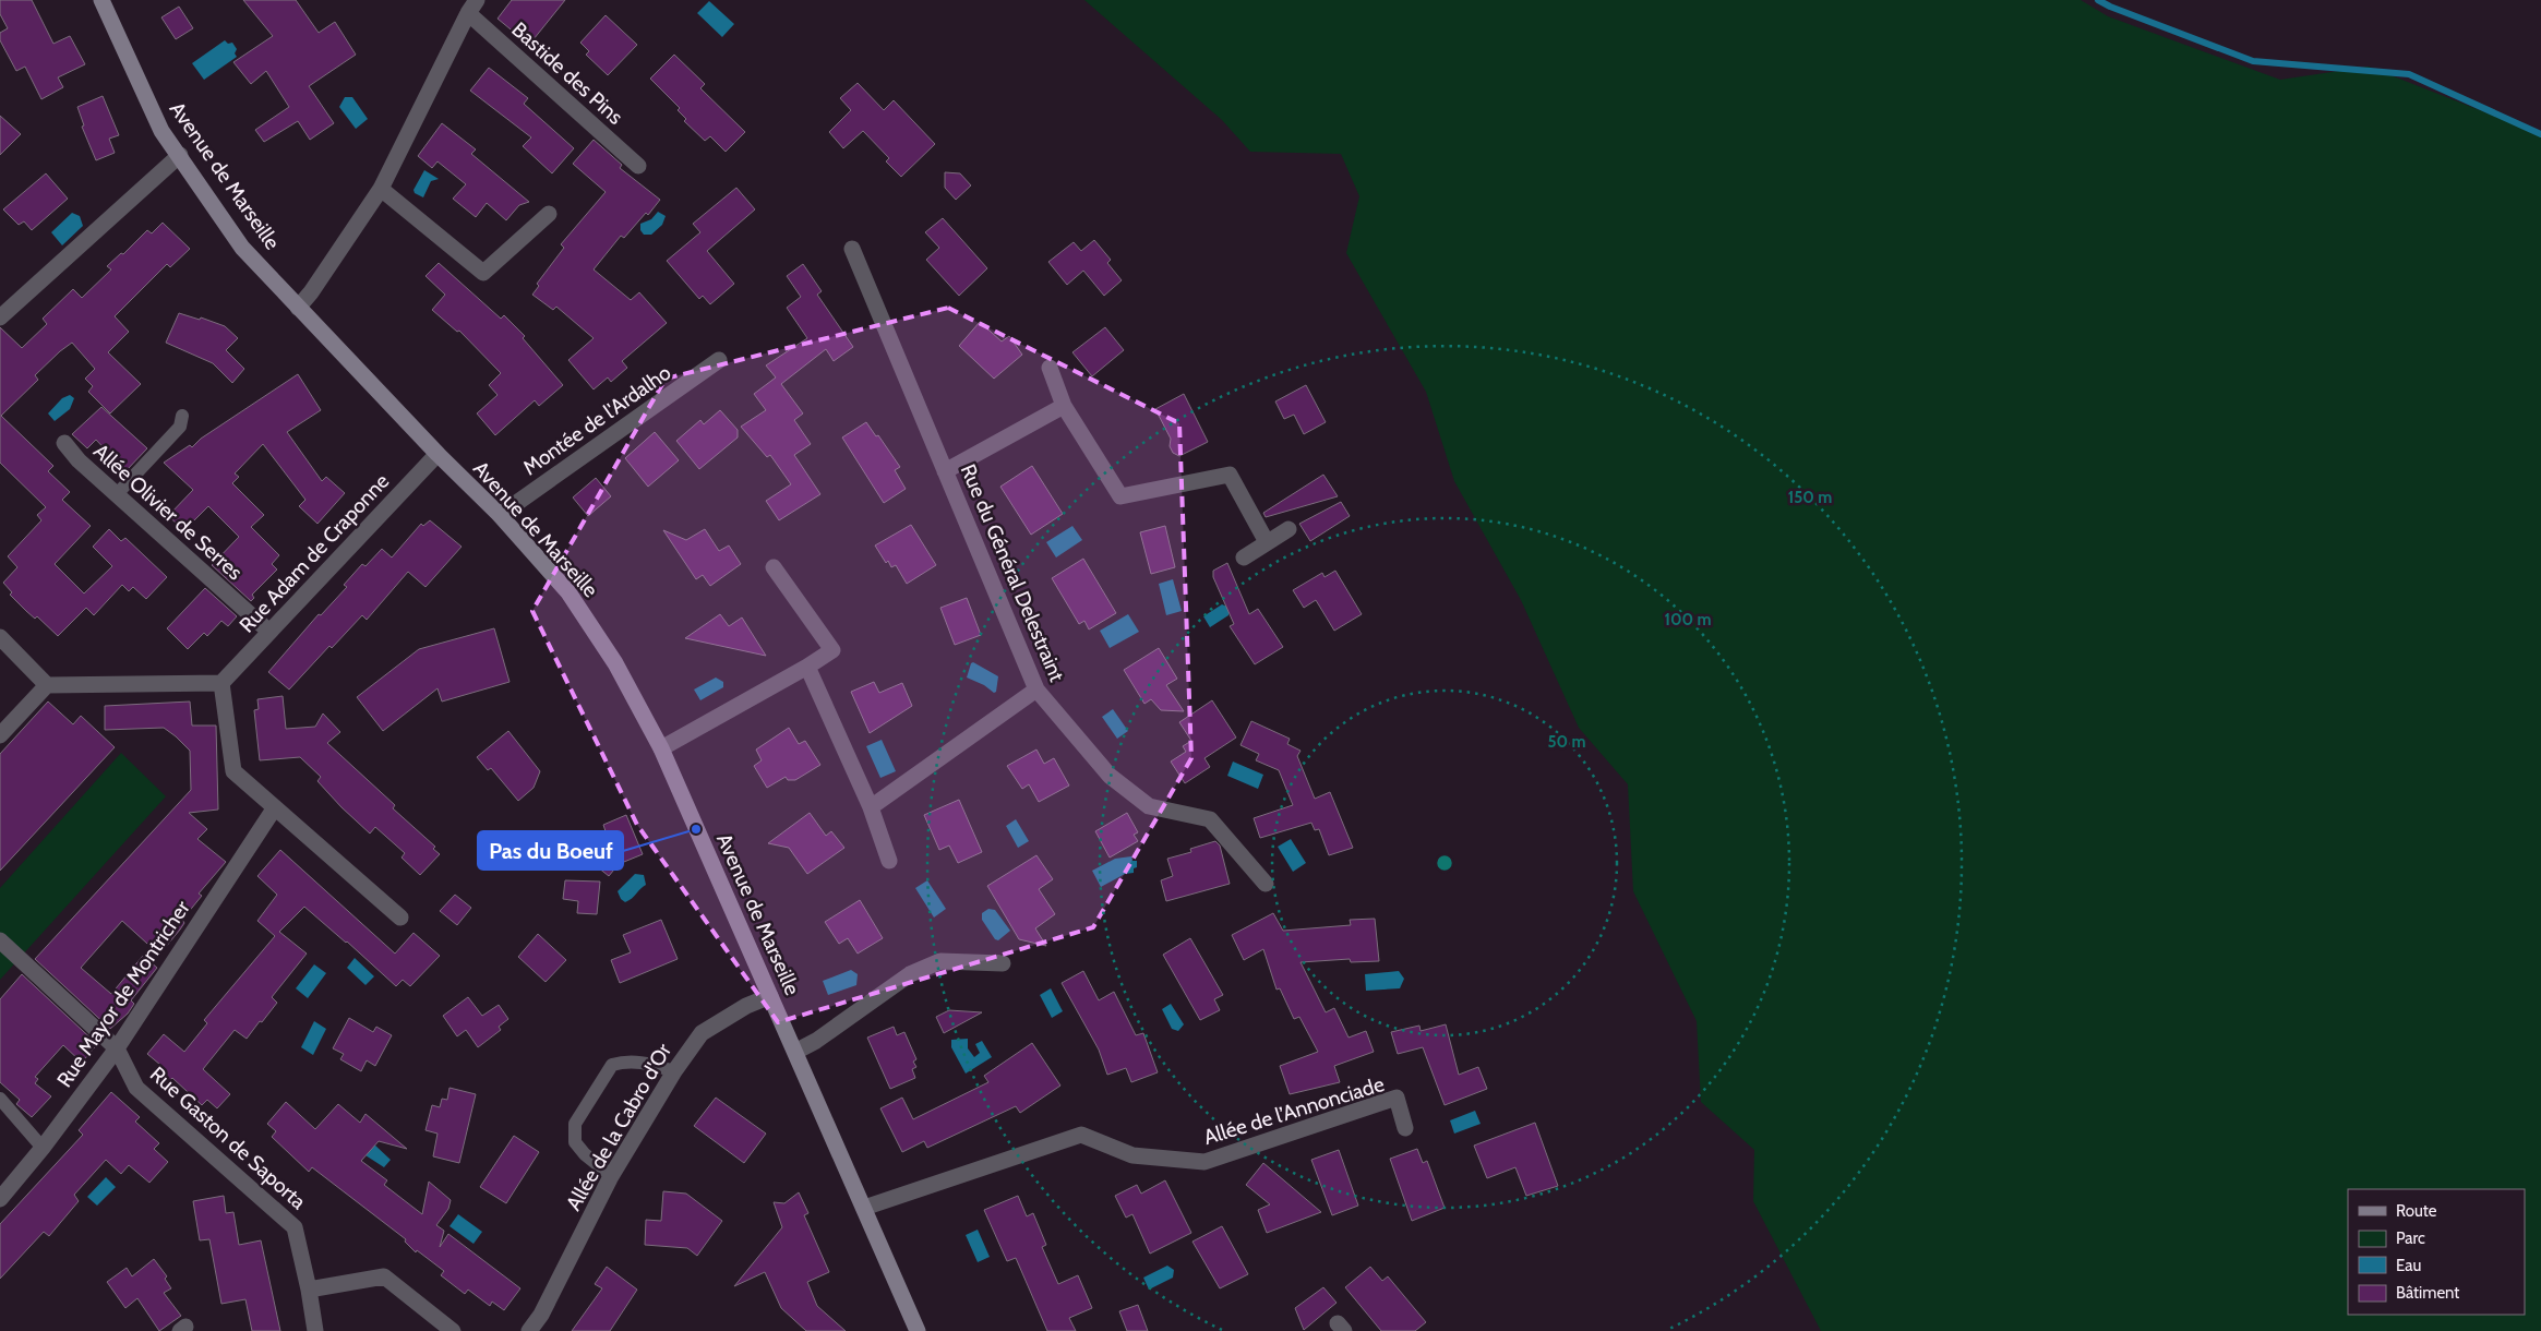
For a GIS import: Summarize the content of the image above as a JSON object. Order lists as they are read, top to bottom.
{
  "streets": {
    "street": [
      "Bastide des Pins",
      "Avenue de Marseille",
      "Montée de l'Ardalho",
      "Allée Olivier de Serres",
      "Rue Adam de Craponne",
      "Rue du Général Delestraint",
      "Rue Mayor de Montricher",
      "Allée de l’Annonciade",
      "Allée de la Cabro d'Or",
      "Rue Gaston de Saporta"
    ]
  },
  "crossings": [
    ["Bastide des Pins", "Avenue de Marseille"],
    ["Avenue de Marseille", "Montée de l'Ardalho"],
    ["Avenue de Marseille", "Rue Adam de Craponne"],
    ["Avenue de Marseille", "Allée de l’Annonciade"],
    ["Avenue de Marseille", "Allée de la Cabro d'Or"],
    ["Allée Olivier de Serres", "Rue Adam de Craponne"],
    ["Rue Mayor de Montricher", "Rue Gaston de Saporta"]
  ],
  "places": ["Pas du Boeuf"],
  "legend": [
    "Route",
    "Parc",
    "Eau",
    "Bâtiment"
  ],
  "rings": ["150 m", "100 m", "50 m"]
}
